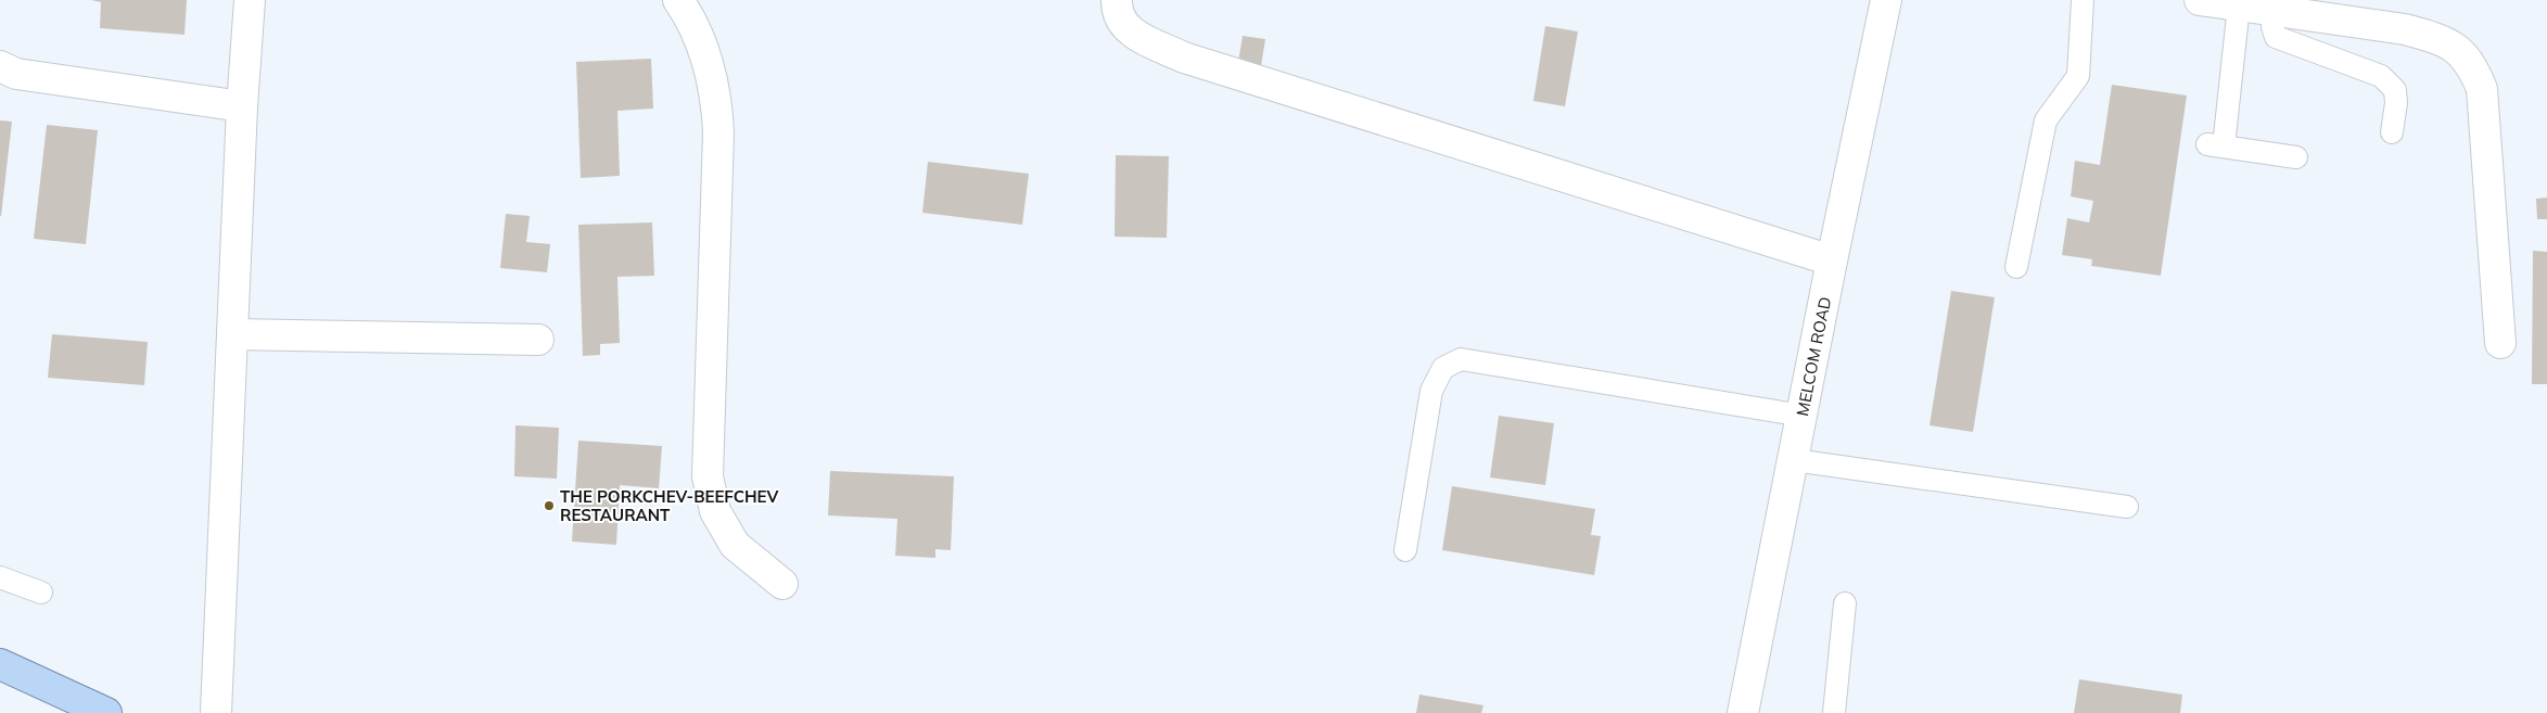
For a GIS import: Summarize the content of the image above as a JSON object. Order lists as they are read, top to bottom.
{
  "streets": {
    "street": ["MELCOM ROAD"]
  },
  "places": ["THE PORKCHEV-BEEFCHEV RESTAURANT"]
}
